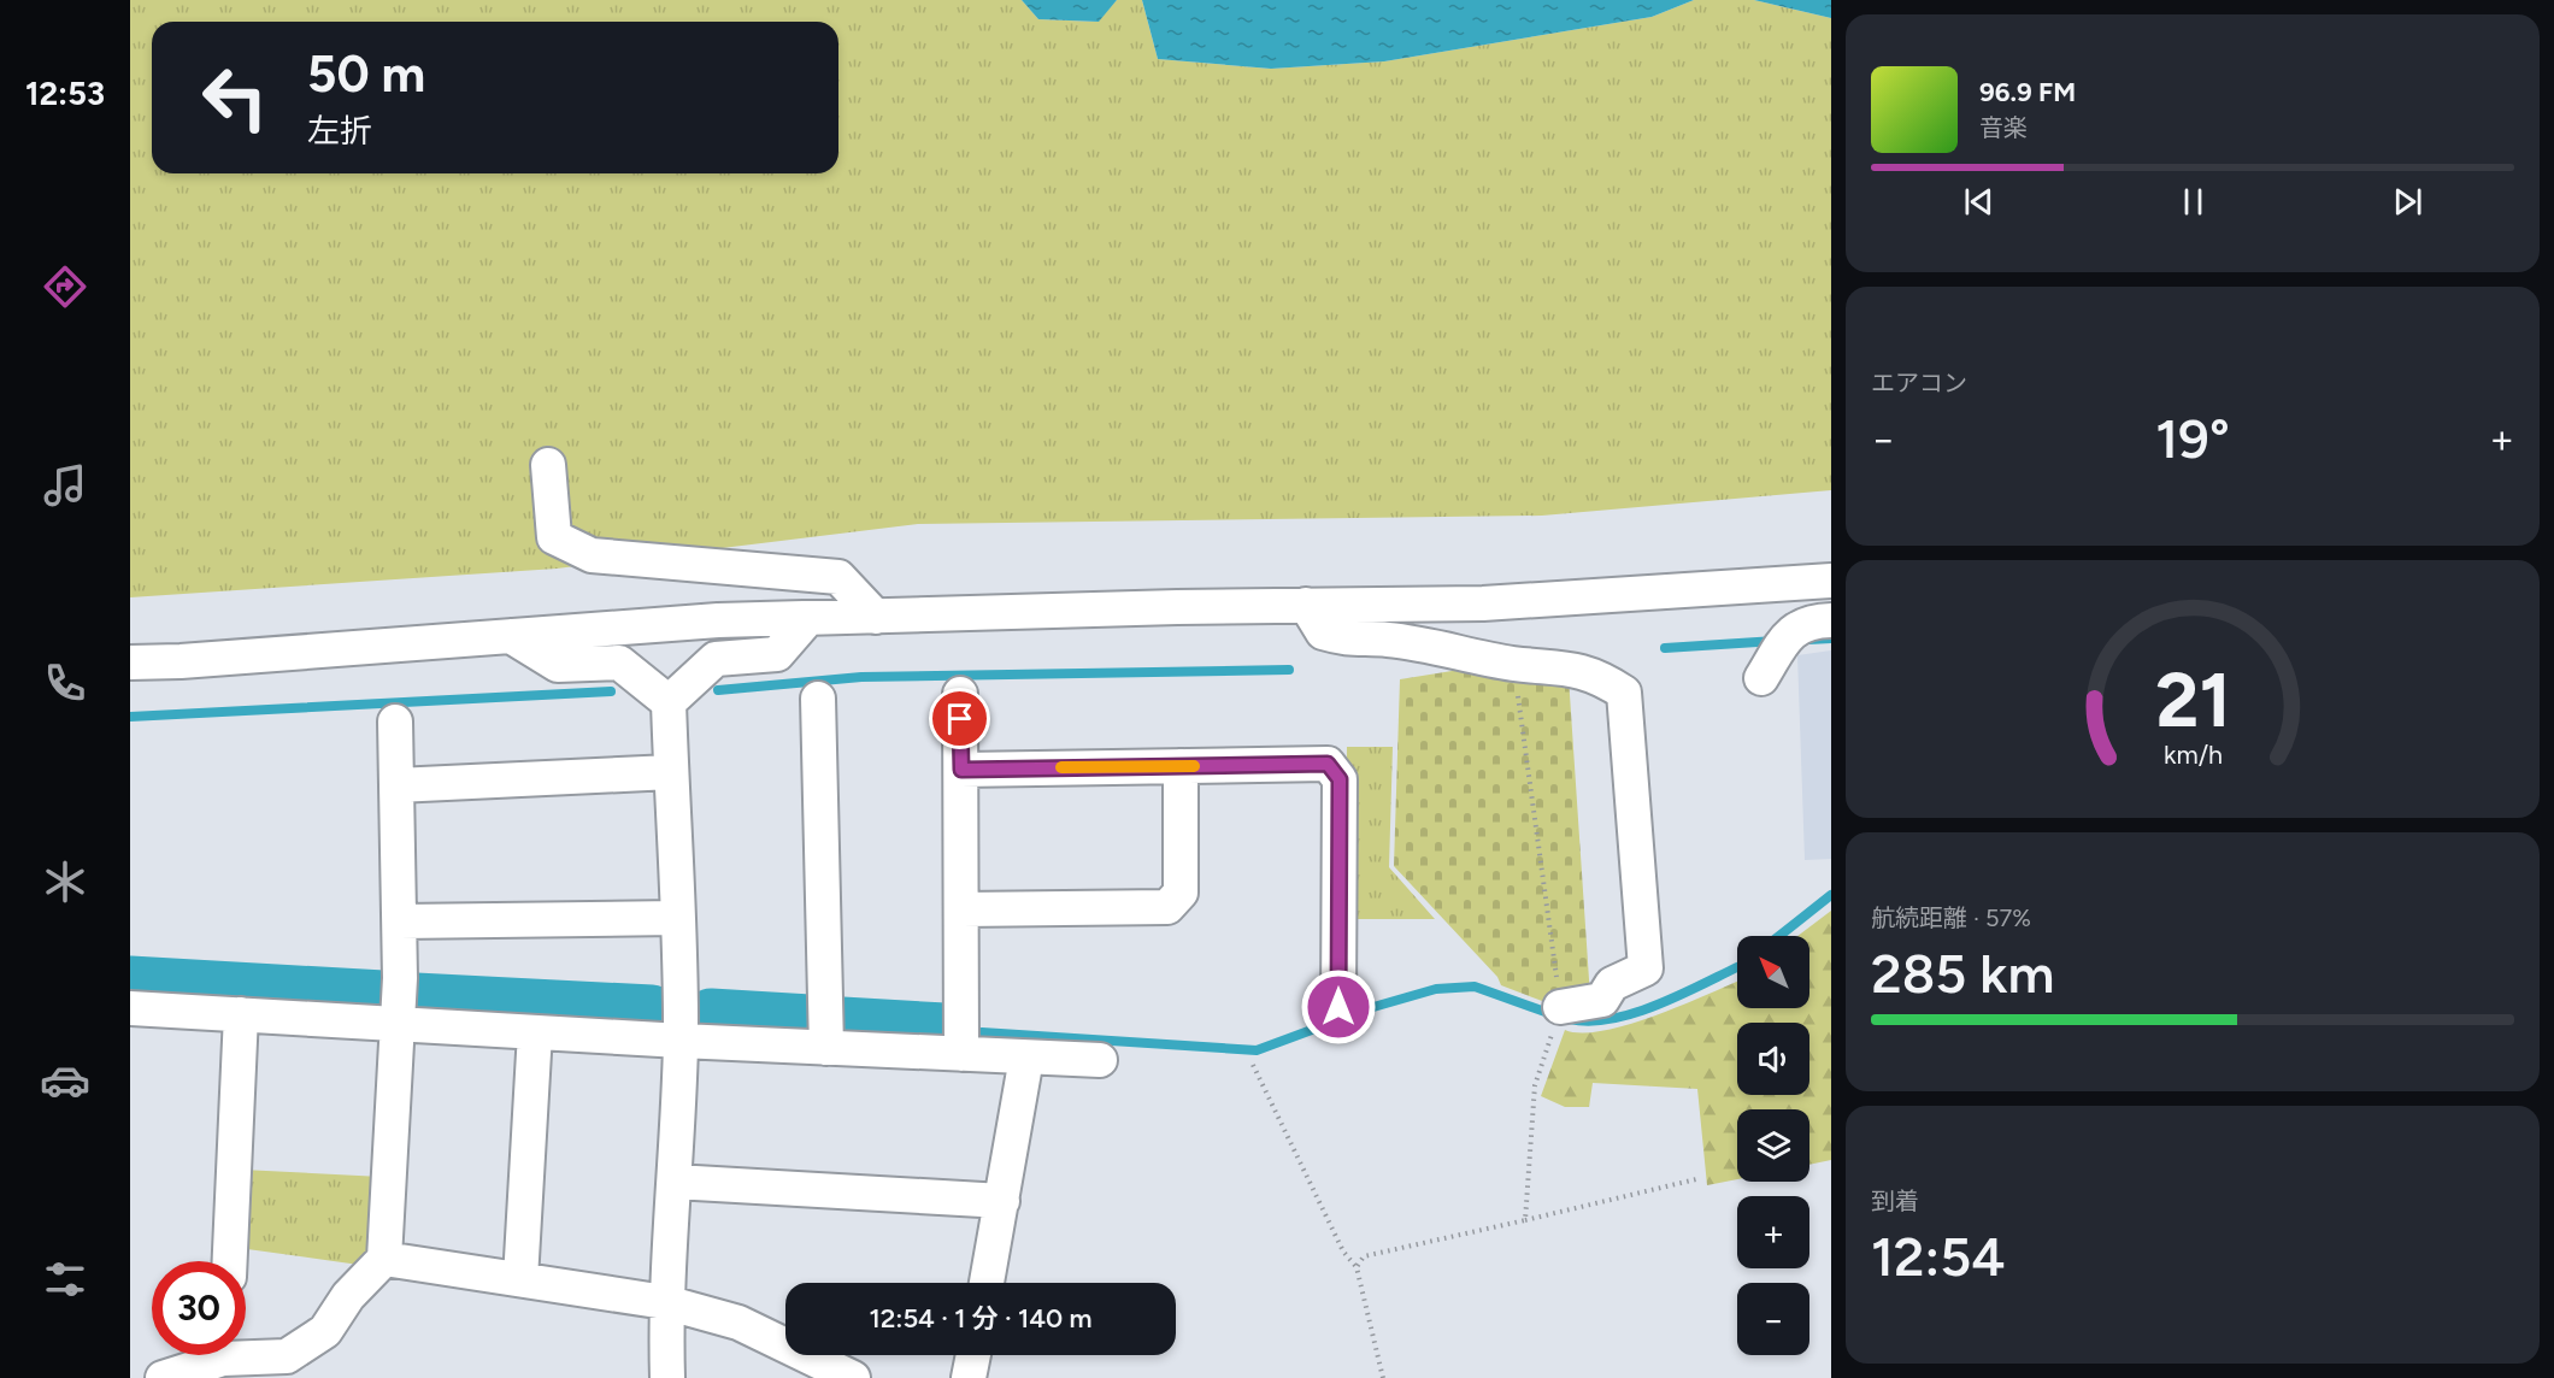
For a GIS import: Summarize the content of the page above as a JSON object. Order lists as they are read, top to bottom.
{
  "north": "top left",
  "page": {
    "tabs": "12:53",
    "turn": ["50 m", "左折"],
    "song": ["96.9 FM", "音楽"],
    "tile": [
      "エアコン",
      ["航続距離 · 57%", "285 km"],
      ["到着", "12:54"]
    ],
    "heat": ["−", "19°", "+"],
    "map_buttons": ["+", "−"],
    "limit": "30",
    "trip": "12:54 · 1 分 · 140 m",
    "gauge": ["21", "km/h"]
  }
}
